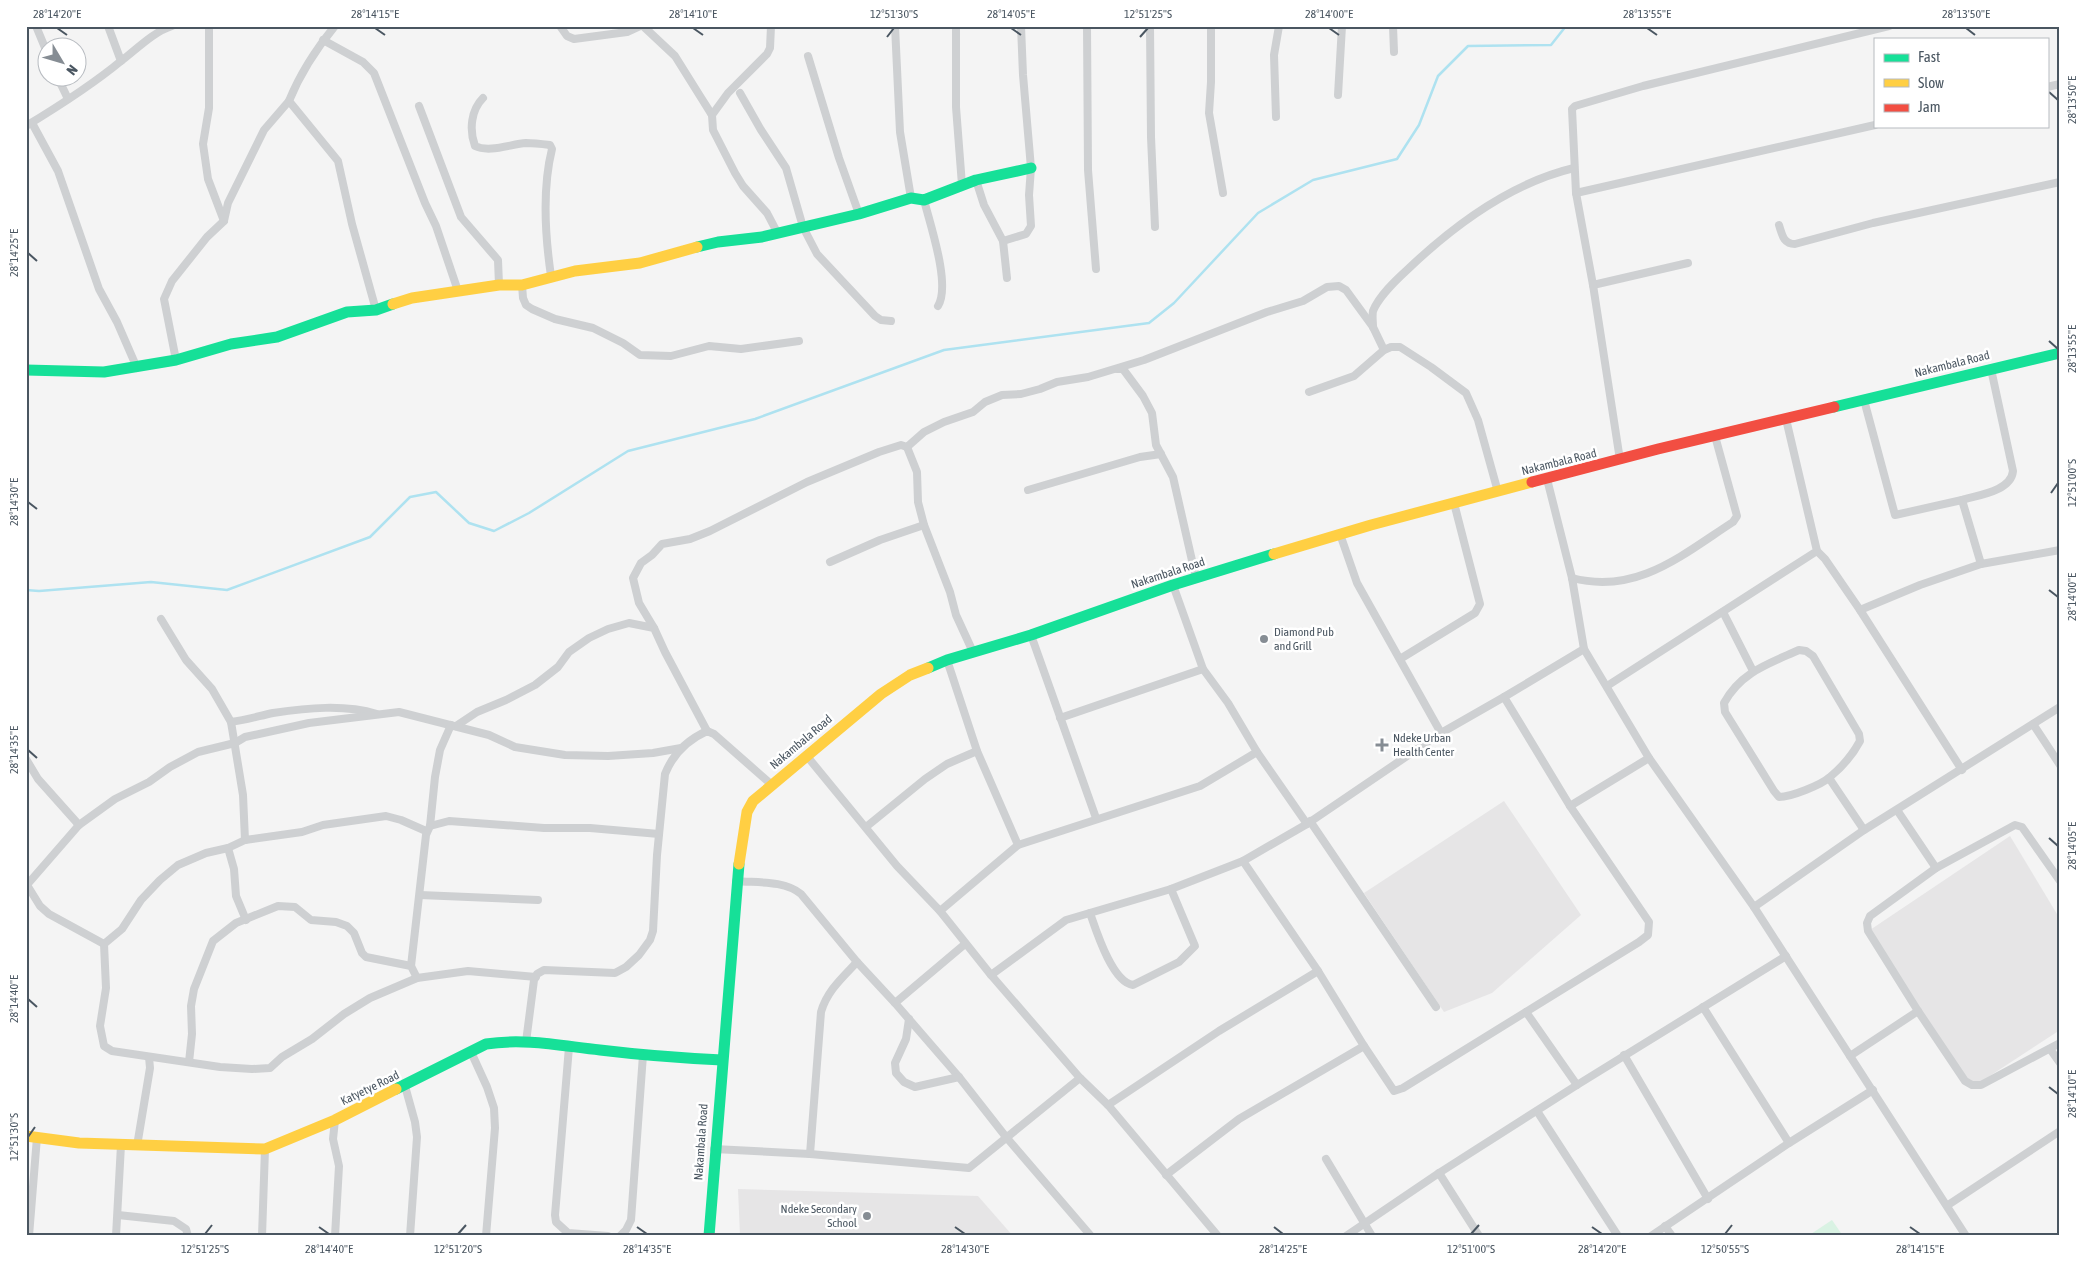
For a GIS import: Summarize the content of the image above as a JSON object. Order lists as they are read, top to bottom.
{
  "streets": {
    "main road": ["Nakambala Road", "Katyetye Road"]
  },
  "crossings": [
    ["Nakambala Road", "Katyetye Road"]
  ],
  "places": {
    "other": ["Diamond Pub and Grill", "Ndeke Secondary School"],
    "health": ["Ndeke Urban Health Center"]
  },
  "legend": ["Fast", "Slow", "Jam"],
  "north": "bottom right",
  "coordinates": [
    "28°14'20\"E",
    "28°14'15\"E",
    "28°14'10\"E",
    "12°51'30\"S",
    "28°14'05\"E",
    "12°51'25\"S",
    "28°14'00\"E",
    "28°13'55\"E",
    "28°13'50\"E",
    "28°14'25\"E",
    "12°51'00\"S",
    "28°14'30\"E",
    "28°14'35\"E",
    "28°14'40\"E",
    "12°51'20\"S",
    "12°50'55\"S"
  ]
}
